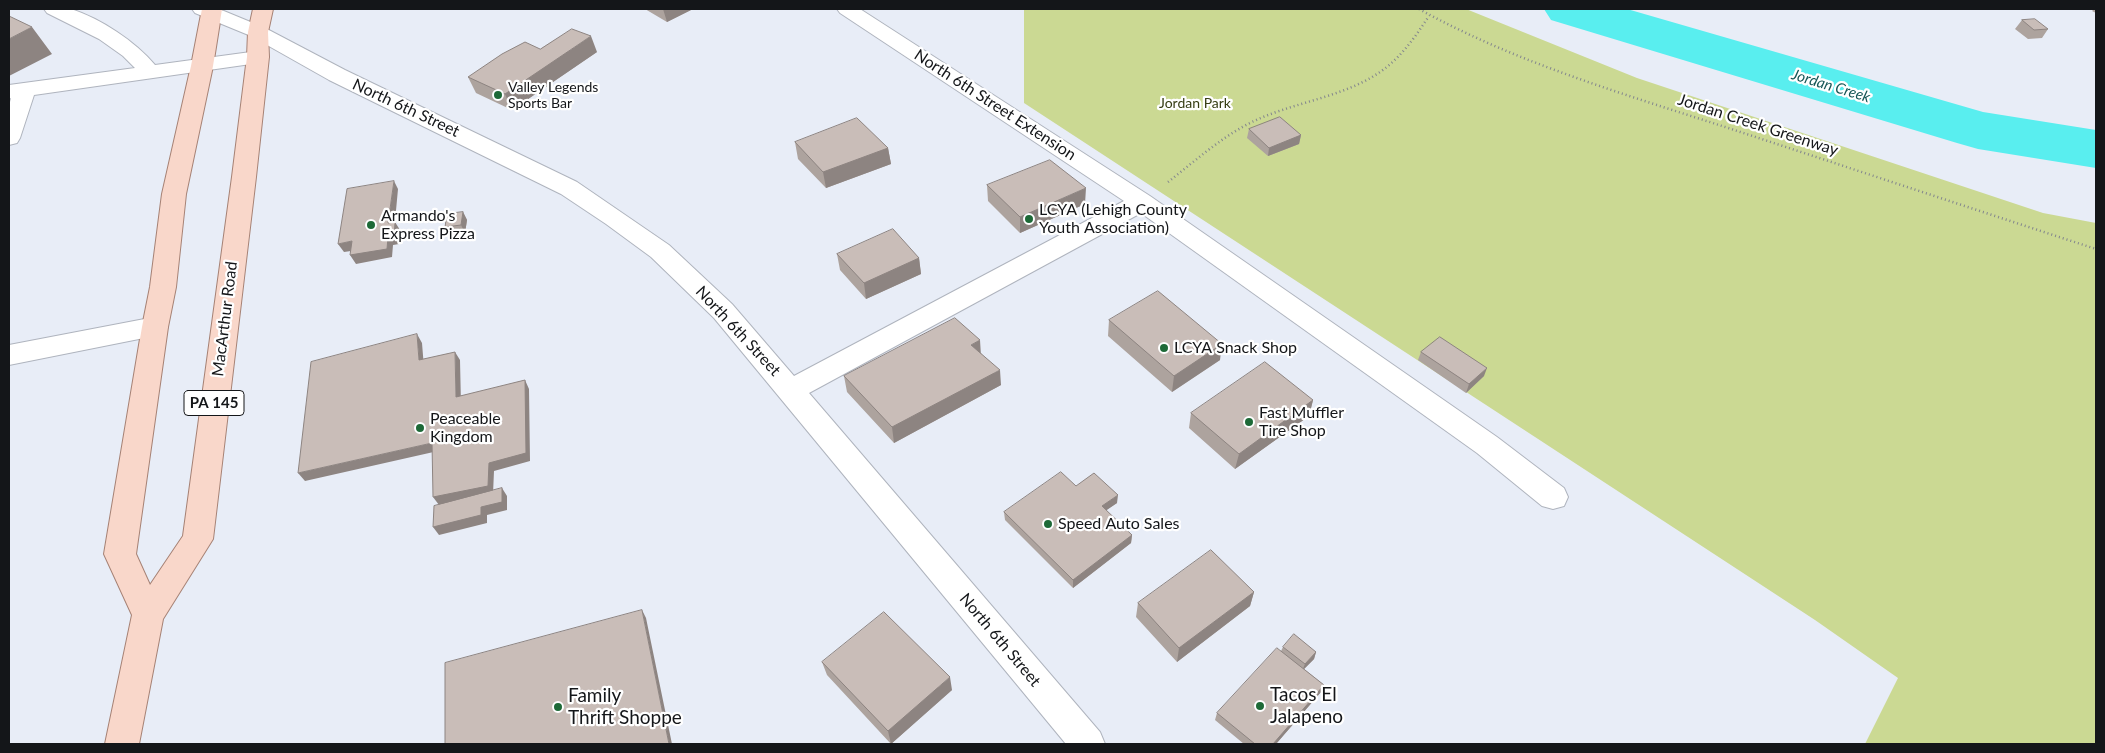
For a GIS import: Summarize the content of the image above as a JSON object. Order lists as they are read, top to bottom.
{
  "streets": {
    "main road": ["MacArthur Road", "PA 145"],
    "street": ["North 6th Street Extension", "North 6th Street"],
    "path": ["Jordan Creek Greenway"]
  },
  "crossings": [
    ["North 6th Street", "MacArthur Road"]
  ],
  "water": ["Jordan Creek"],
  "parks": ["Jordan Park"],
  "places": [
    "Valley Legends Sports Bar",
    "LCYA (Lehigh County Youth Association)",
    "Armando's Express Pizza",
    "LCYA Snack Shop",
    "Fast Muffler Tire Shop",
    "Peaceable Kingdom",
    "Speed Auto Sales",
    "Tacos El Jalapeno",
    "Family Thrift Shoppe"
  ]
}
